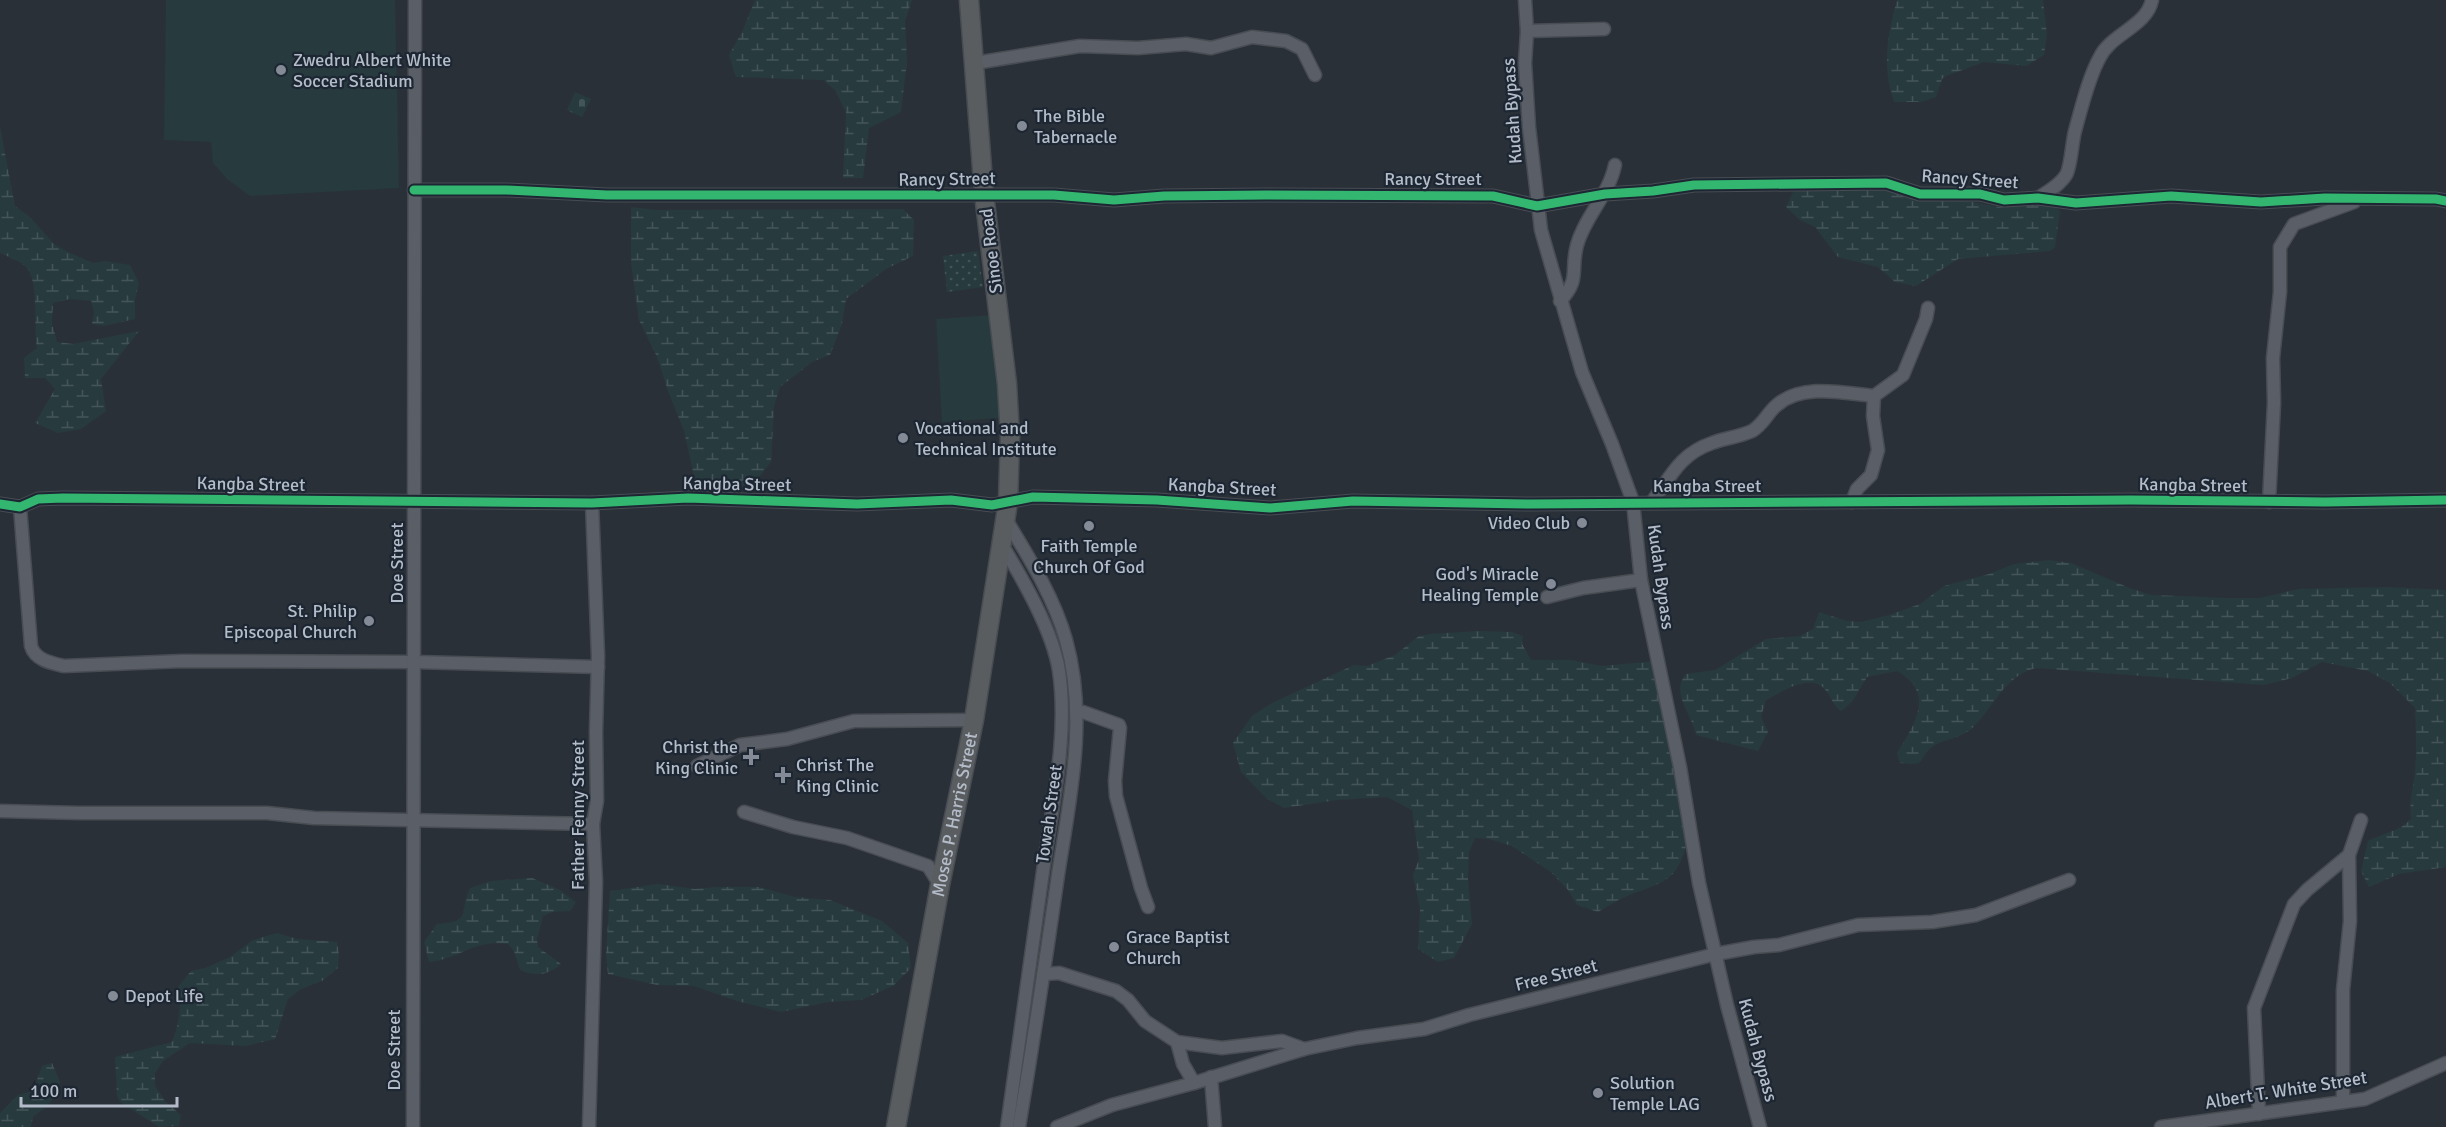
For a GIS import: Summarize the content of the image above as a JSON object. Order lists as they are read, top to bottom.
{
  "streets": {
    "highway": ["Sinoe Road", "Moses P. Harris Street"],
    "street": [
      "Kudah Bypass",
      "Rancy Street",
      "Kangba Street",
      "Doe Street",
      "Towah Street",
      "Father Fenny Street",
      "Free Street",
      "Albert T. White Street"
    ]
  },
  "crossings": [
    ["Kudah Bypass", "Rancy Street"],
    ["Kudah Bypass", "Kangba Street"],
    ["Kudah Bypass", "Free Street"],
    ["Rancy Street", "Sinoe Road"],
    ["Rancy Street", "Doe Street"],
    ["Sinoe Road", "Kangba Street"],
    ["Sinoe Road", "Towah Street"],
    ["Sinoe Road", "Moses P. Harris Street"],
    ["Kangba Street", "Doe Street"],
    ["Kangba Street", "Towah Street"],
    ["Kangba Street", "Father Fenny Street"],
    ["Kangba Street", "Moses P. Harris Street"],
    ["Towah Street", "Moses P. Harris Street"]
  ],
  "places": {
    "other": [
      "Zwedru Albert White Soccer Stadium",
      "The Bible Tabernacle",
      "Vocational and Technical Institute",
      "Video Club",
      "Faith Temple Church Of God",
      "God's Miracle Healing Temple",
      "St. Philip Episcopal Church",
      "Grace Baptist Church",
      "Depot Life",
      "Solution Temple LAG"
    ],
    "health": ["Christ the King Clinic", "Christ The King Clinic"]
  },
  "scale_bar": "100 m"
}
